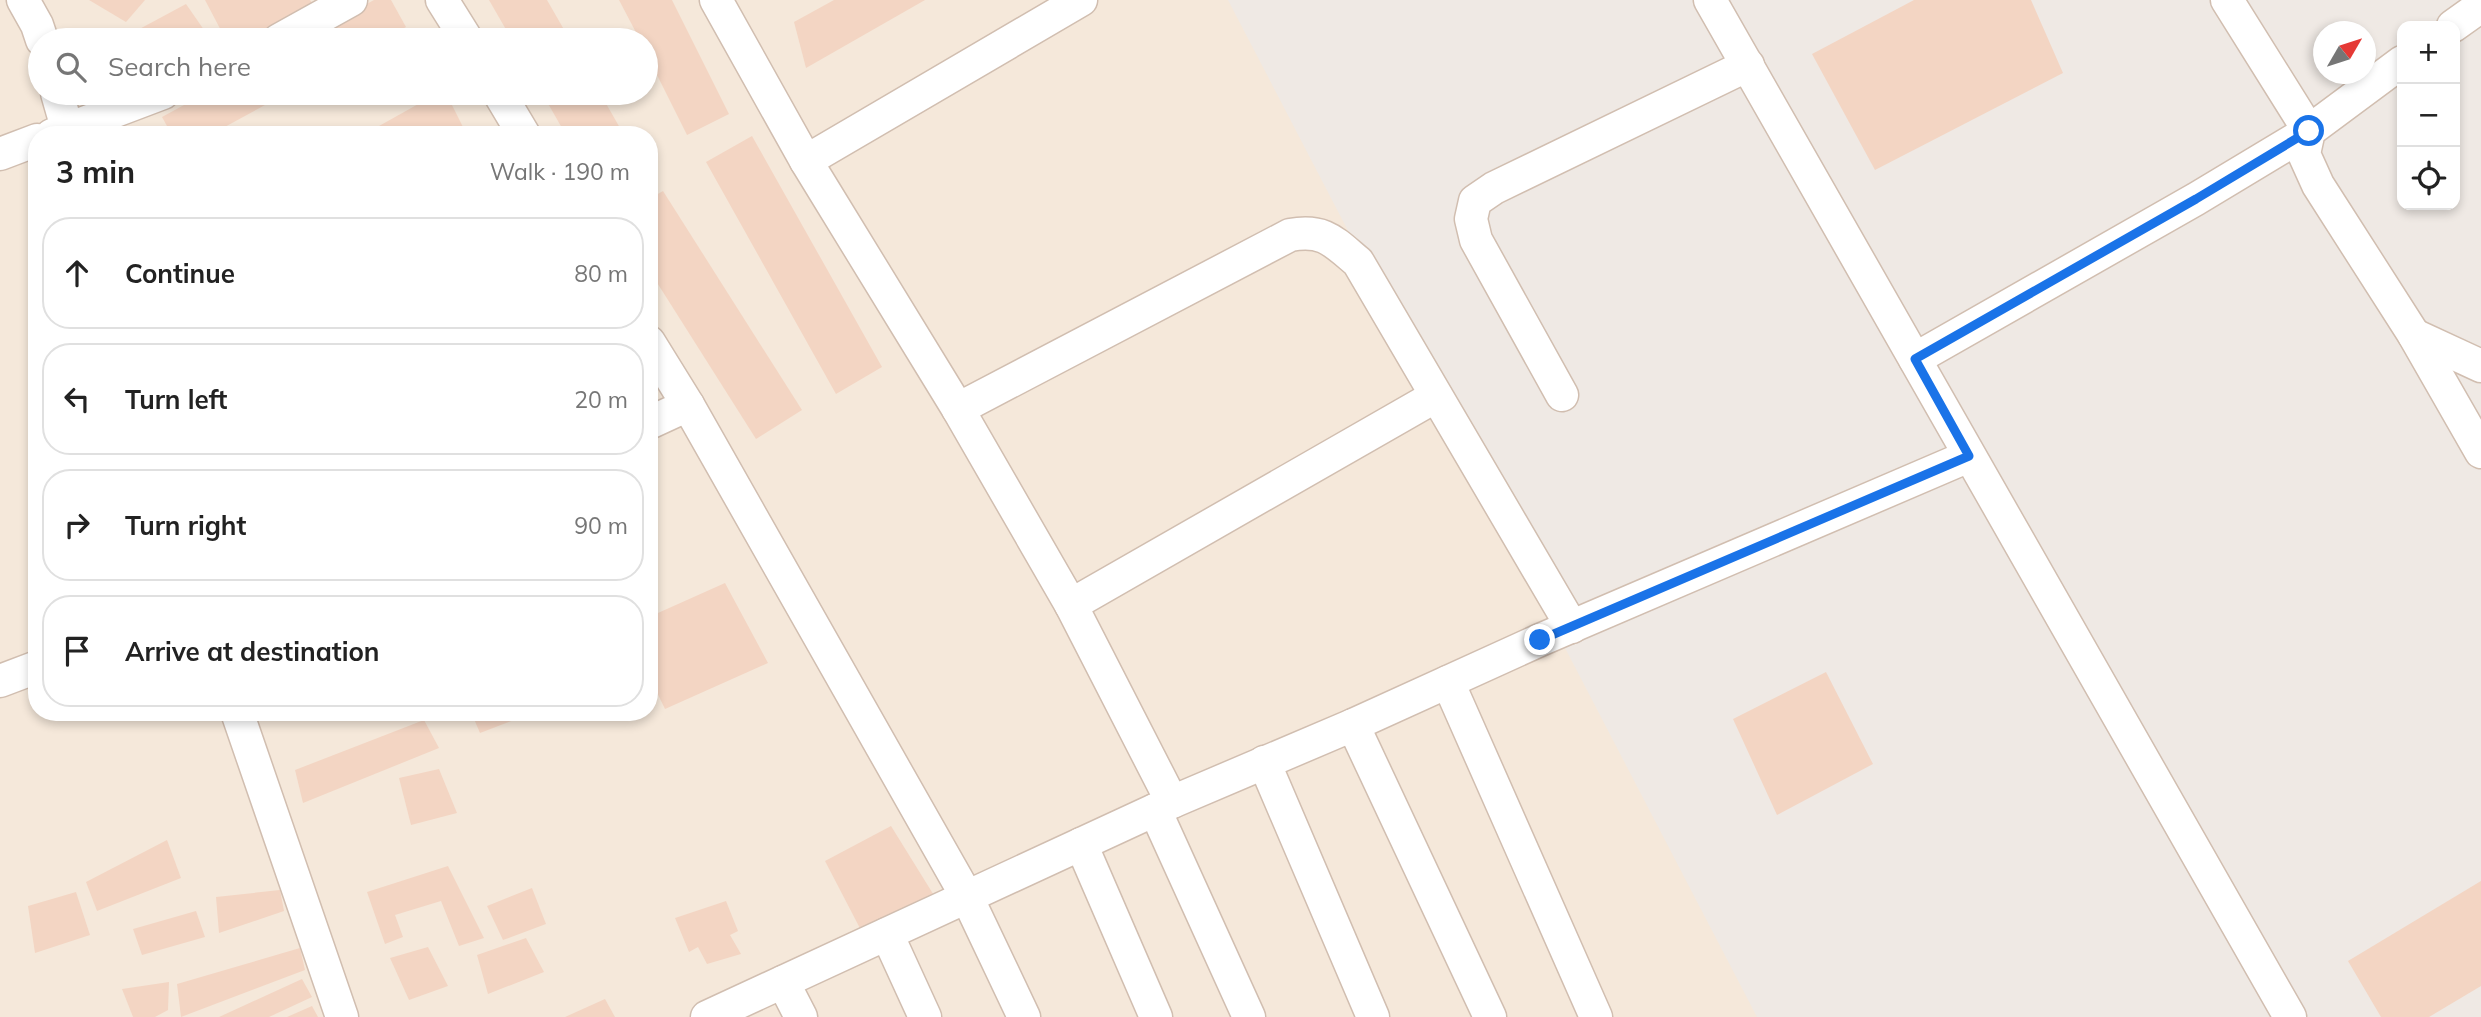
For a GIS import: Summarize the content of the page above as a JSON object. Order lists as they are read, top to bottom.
{
  "north": "top right",
  "page": {
    "map_buttons": ["+", "−"],
    "search": "Search here",
    "heading": ["3 min", "Walk · 190 m"],
    "list": [
      ["Continue", "80 m"],
      ["Turn left", "20 m"],
      ["Turn right", "90 m"],
      "Arrive at destination"
    ]
  }
}
